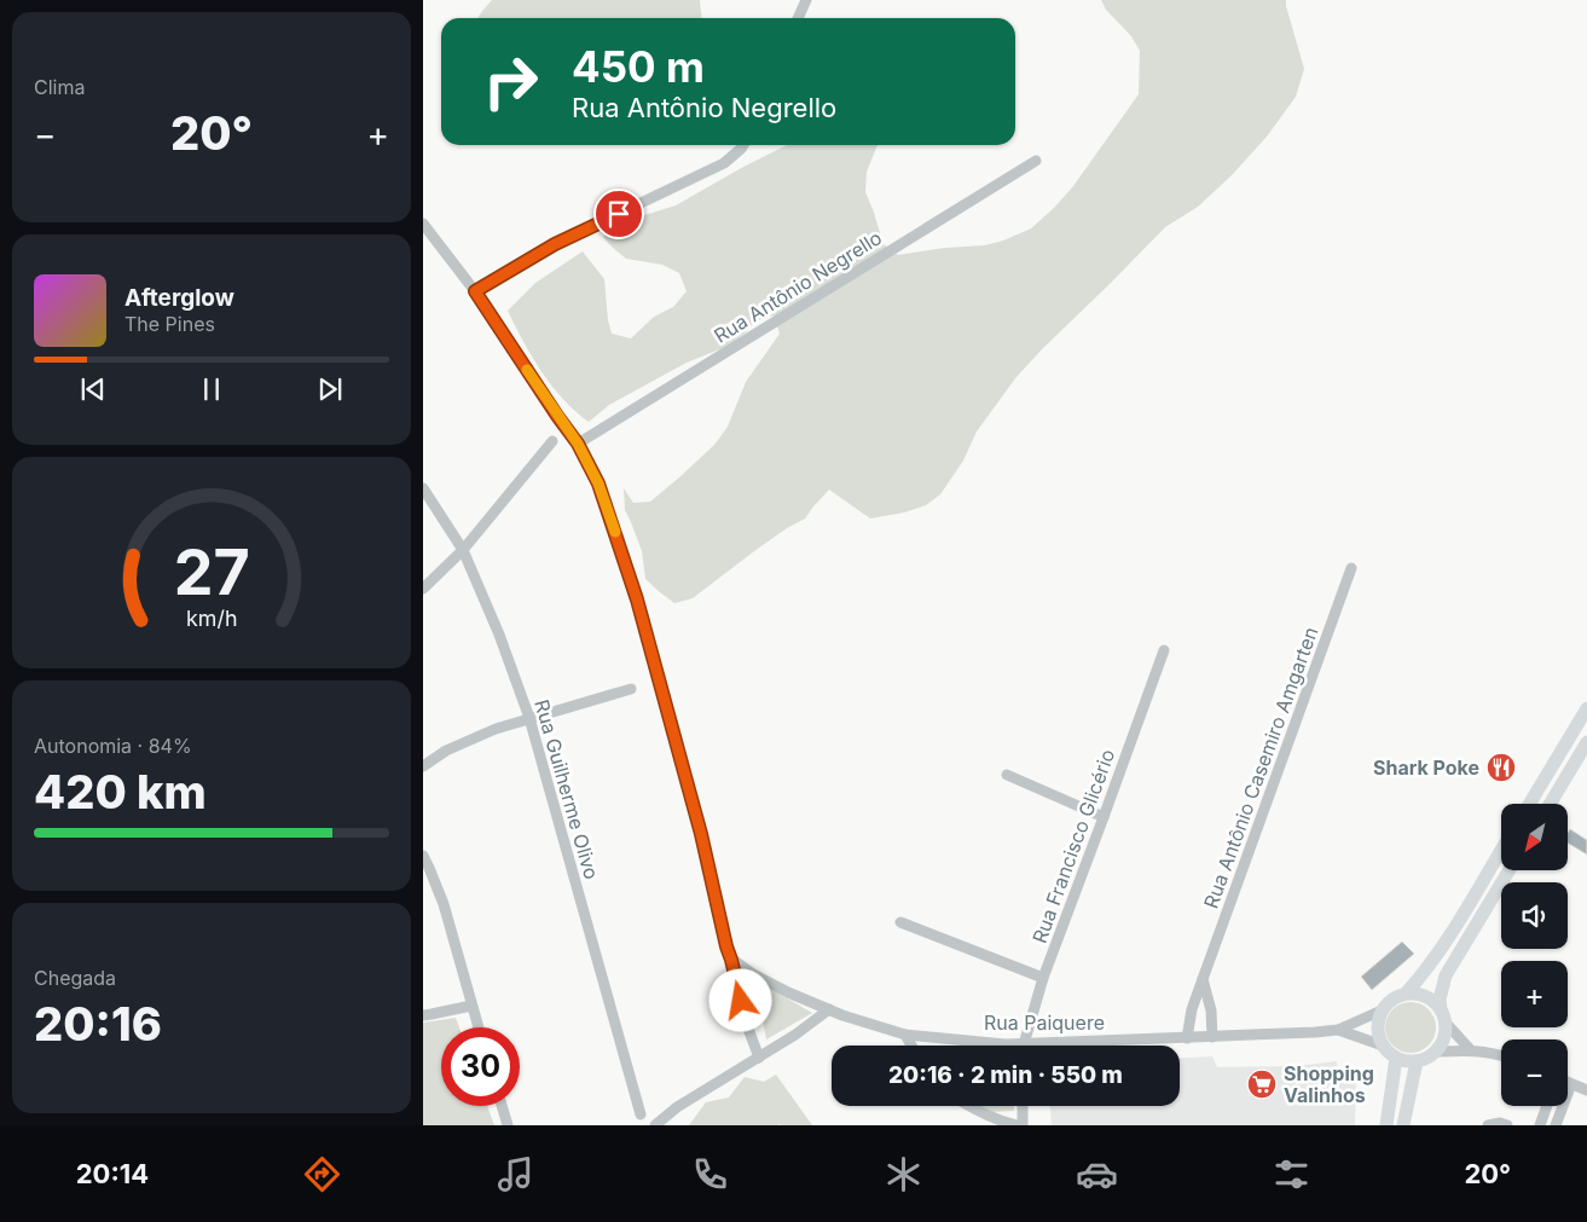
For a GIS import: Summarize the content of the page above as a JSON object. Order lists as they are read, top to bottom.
{
  "streets": {
    "street": [
      "Rua Antônio Negrello",
      "Rua Antônio Casemiro Amgarten",
      "Rua Guilherme Olivo",
      "Rua Francisco Glicério",
      "Rua Paiquere"
    ]
  },
  "crossings": [
    ["Rua Antônio Casemiro Amgarten", "Rua Paiquere"],
    ["Rua Francisco Glicério", "Rua Paiquere"]
  ],
  "places": {
    "restaurant": ["Shark Poke"],
    "supermarket": ["Shopping Valinhos"]
  },
  "north": "bottom left",
  "page": {
    "tile": [
      "Clima",
      ["Autonomia · 84%", "420 km"],
      ["Chegada", "20:16"]
    ],
    "turn": ["450 m", "Rua Antônio Negrello"],
    "heat": ["−", "20°", "+"],
    "song": ["Afterglow", "The Pines"],
    "map_buttons": ["+", "−"],
    "limit": "30",
    "trip": "20:16 · 2 min · 550 m",
    "tabs": ["20:14", "20°"],
    "gauge": ["27", "km/h"]
  }
}
